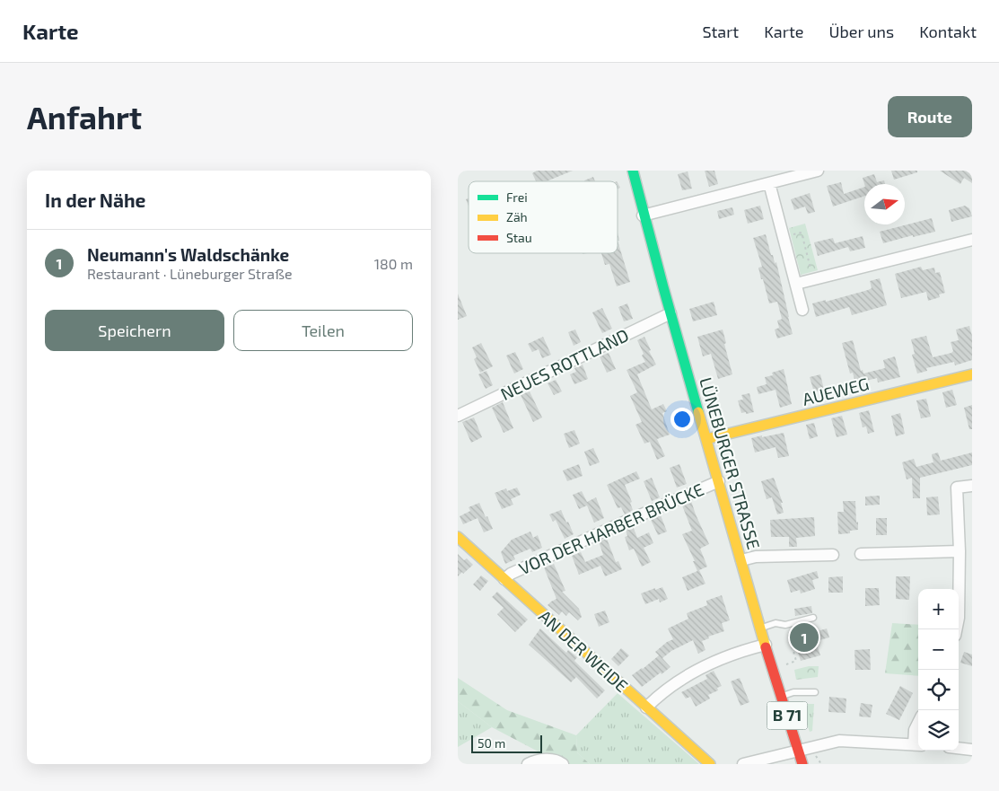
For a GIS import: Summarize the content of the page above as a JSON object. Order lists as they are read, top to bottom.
{
  "streets": {
    "main road": [
      "AUEWEG",
      "LÜNEBURGER STRASSE",
      "AN DER WEIDE",
      "B 71"
    ],
    "street": ["NEUES ROTTLAND", "VOR DER HARBER BRÜCKE"]
  },
  "crossings": [
    ["NEUES ROTTLAND", "LÜNEBURGER STRASSE"],
    ["AUEWEG", "LÜNEBURGER STRASSE"],
    ["LÜNEBURGER STRASSE", "VOR DER HARBER BRÜCKE"],
    ["VOR DER HARBER BRÜCKE", "AN DER WEIDE"]
  ],
  "legend": ["Frei", "Zäh", "Stau"],
  "scale_bar": "50 m",
  "north": "right",
  "page": {
    "header": "Karte",
    "nav": [
      "Start",
      "Karte",
      "Über uns",
      "Kontakt"
    ],
    "buttons": [
      "Route",
      ["Speichern", "Teilen"]
    ],
    "title": "Anfahrt",
    "heading": "In der Nähe",
    "list": [
      {
        "mark": "1",
        "name": "Neumann's Waldschänke",
        "note": "Restaurant · Lüneburger Straße",
        "value": "180 m"
      }
    ],
    "map_buttons": ["+", "−"],
    "pins": "1",
    "scale": "50 m"
  }
}
